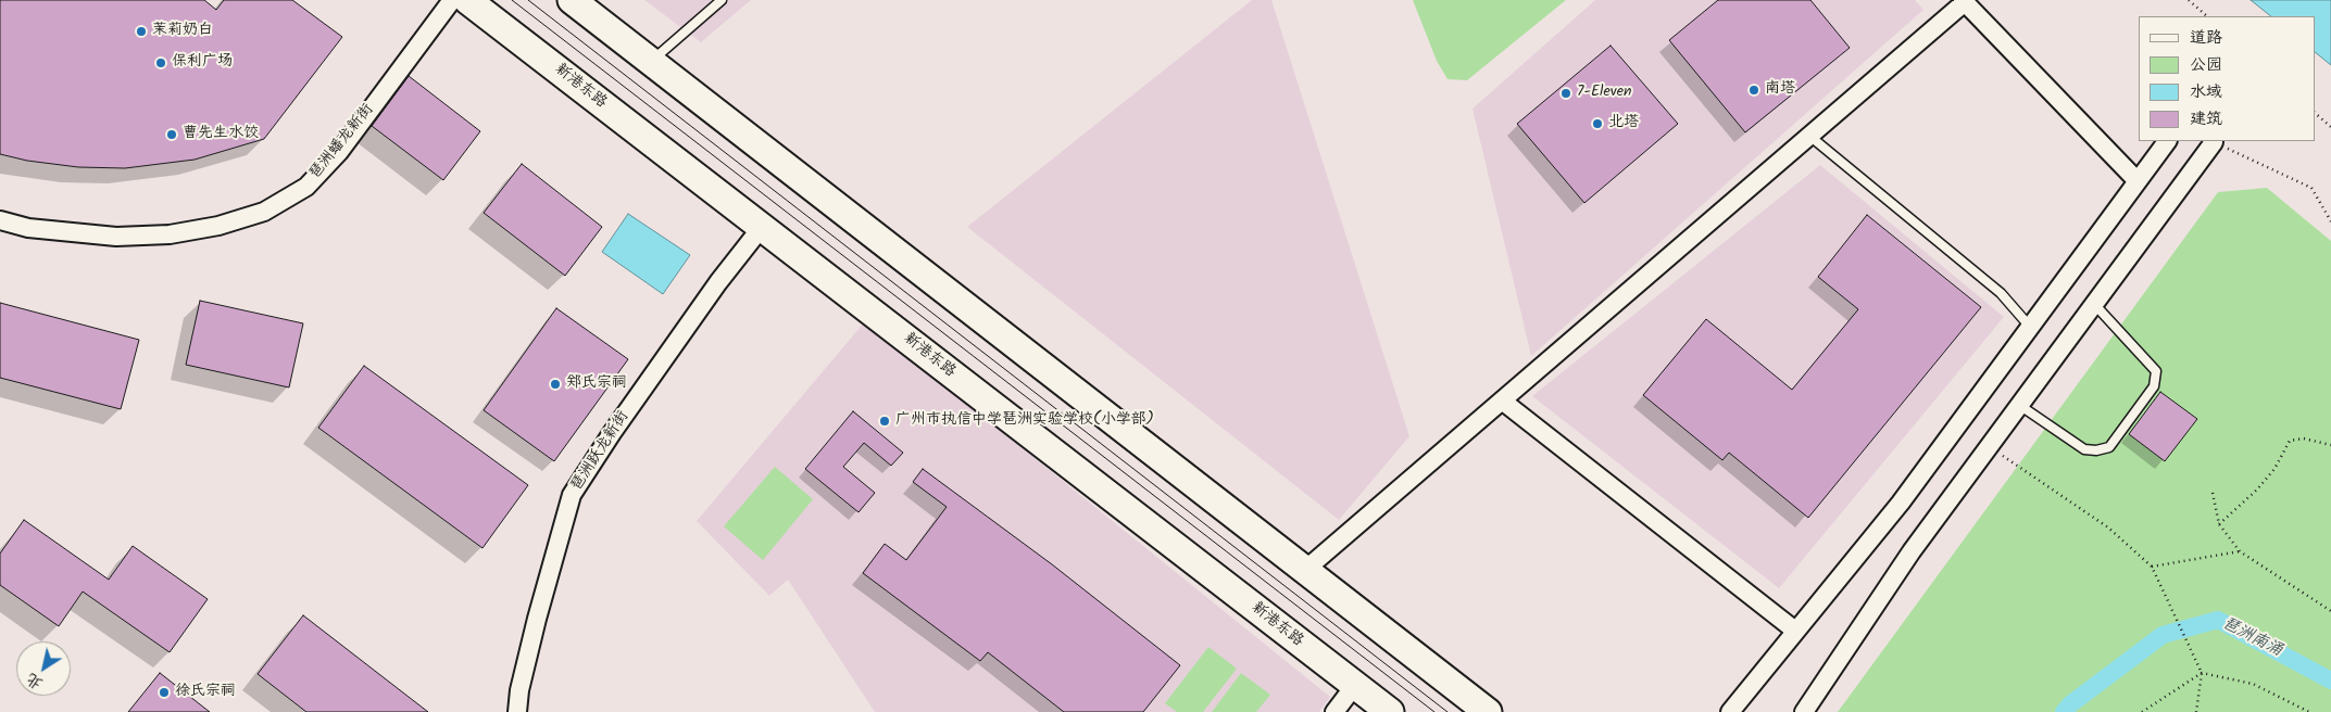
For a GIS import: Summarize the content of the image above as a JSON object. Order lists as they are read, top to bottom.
{
  "streets": {
    "main road": ["新港东路"],
    "street": ["琶洲蟠龙新街", "琶洲跃龙新街"]
  },
  "crossings": [
    ["新港东路", "琶洲跃龙新街"]
  ],
  "water": ["琶洲南涌"],
  "places": [
    "茉莉奶白",
    "保利广场",
    "南塔",
    "7-Eleven",
    "北塔",
    "曹先生水饺",
    "郑氏宗祠",
    "广州市执信中学琶洲实验学校(小学部)",
    "徐氏宗祠"
  ],
  "legend": [
    "道路",
    "公园",
    "水域",
    "建筑"
  ],
  "north": "bottom left"
}
